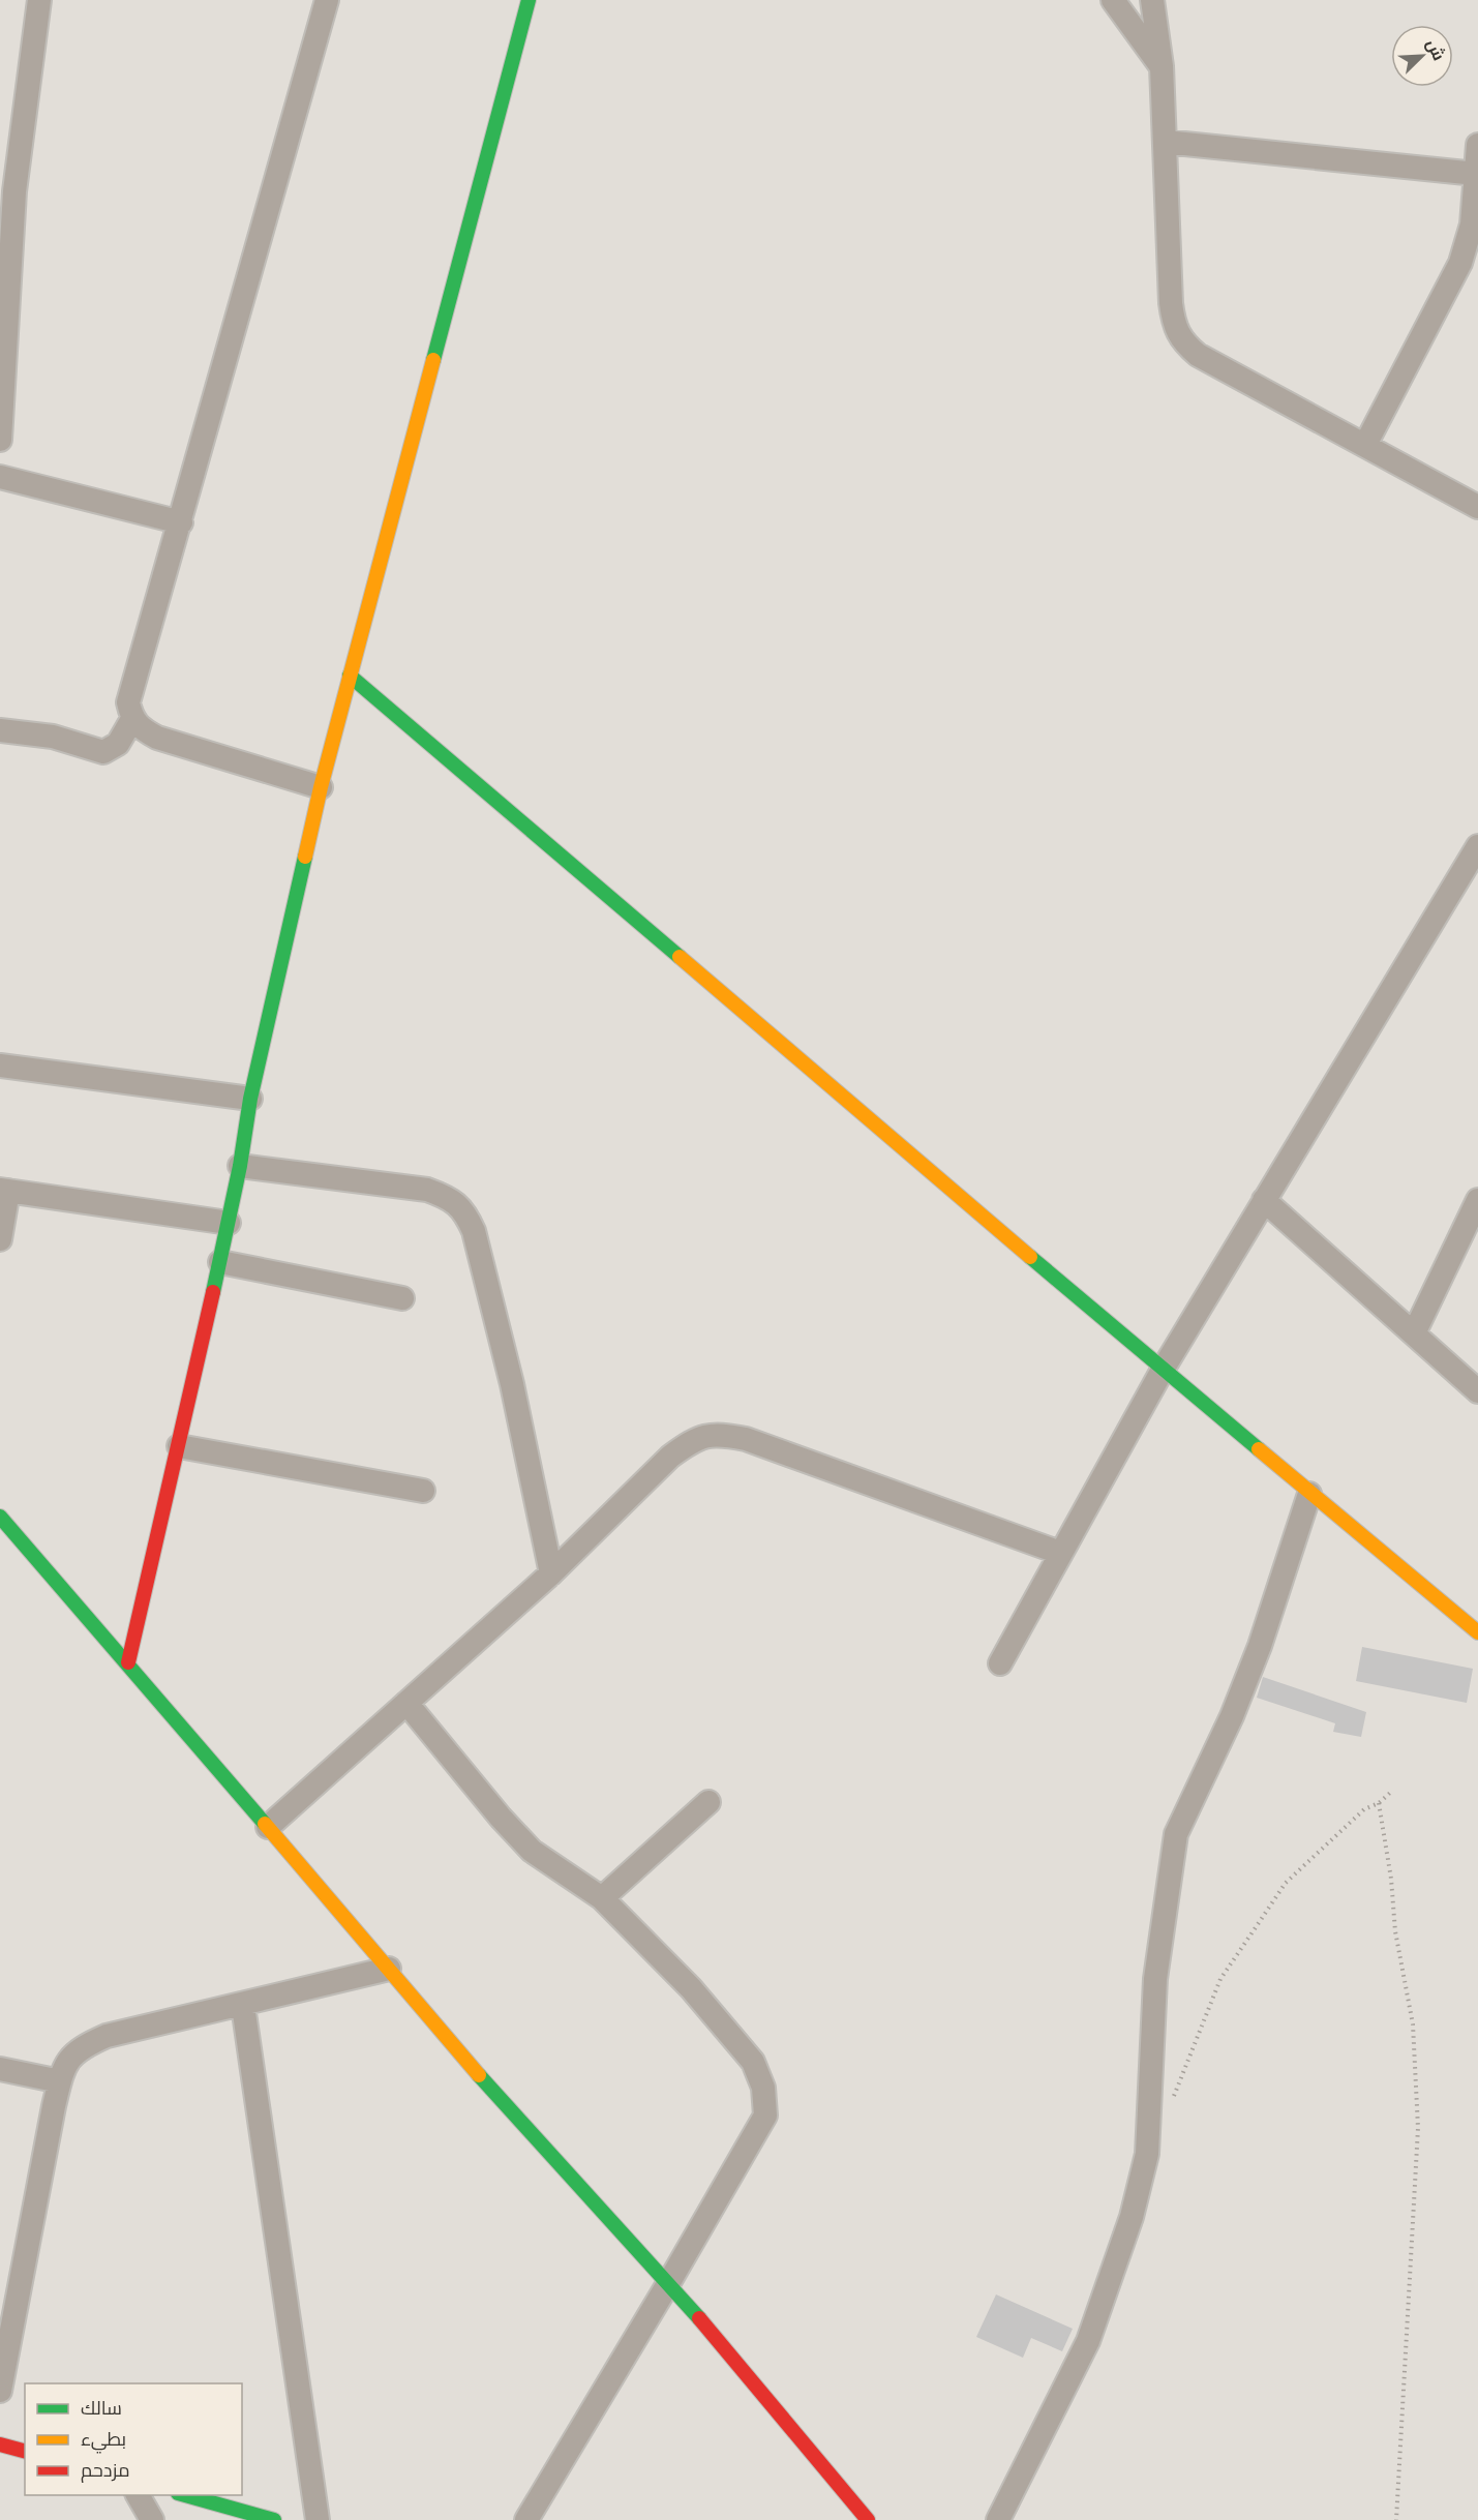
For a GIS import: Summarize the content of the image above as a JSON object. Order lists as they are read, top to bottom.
{
  "legend": ["سالك", "بطيء", "مزدحم"],
  "north": "top right"
}
